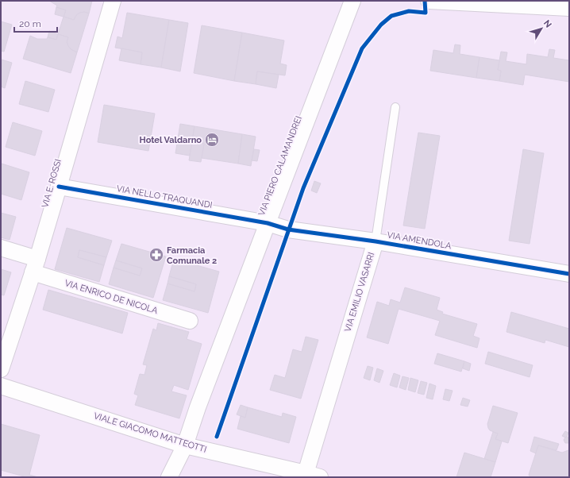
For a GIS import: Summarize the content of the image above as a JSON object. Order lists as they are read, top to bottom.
{
  "streets": {
    "street": [
      "VIA PIERO CALAMANDREI",
      "VIA E. ROSSI",
      "VIA NELLO TRAQUANDI",
      "VIA AMENDOLA",
      "VIA EMILIO VASARRI",
      "VIA ENRICO DE NICOLA",
      "VIALE GIACOMO MATTEOTTI"
    ]
  },
  "crossings": [
    ["VIA PIERO CALAMANDREI", "VIA NELLO TRAQUANDI"],
    ["VIA PIERO CALAMANDREI", "VIA AMENDOLA"],
    ["VIA PIERO CALAMANDREI", "VIALE GIACOMO MATTEOTTI"],
    ["VIA E. ROSSI", "VIA NELLO TRAQUANDI"],
    ["VIA E. ROSSI", "VIA ENRICO DE NICOLA"],
    ["VIA NELLO TRAQUANDI", "VIA AMENDOLA"],
    ["VIA AMENDOLA", "VIA EMILIO VASARRI"],
    ["VIA EMILIO VASARRI", "VIALE GIACOMO MATTEOTTI"]
  ],
  "places": {
    "hotel": ["Hotel Valdarno"],
    "pharmacy": ["Farmacia Comunale 2"]
  },
  "scale_bar": "20 m",
  "north": "top right"
}
